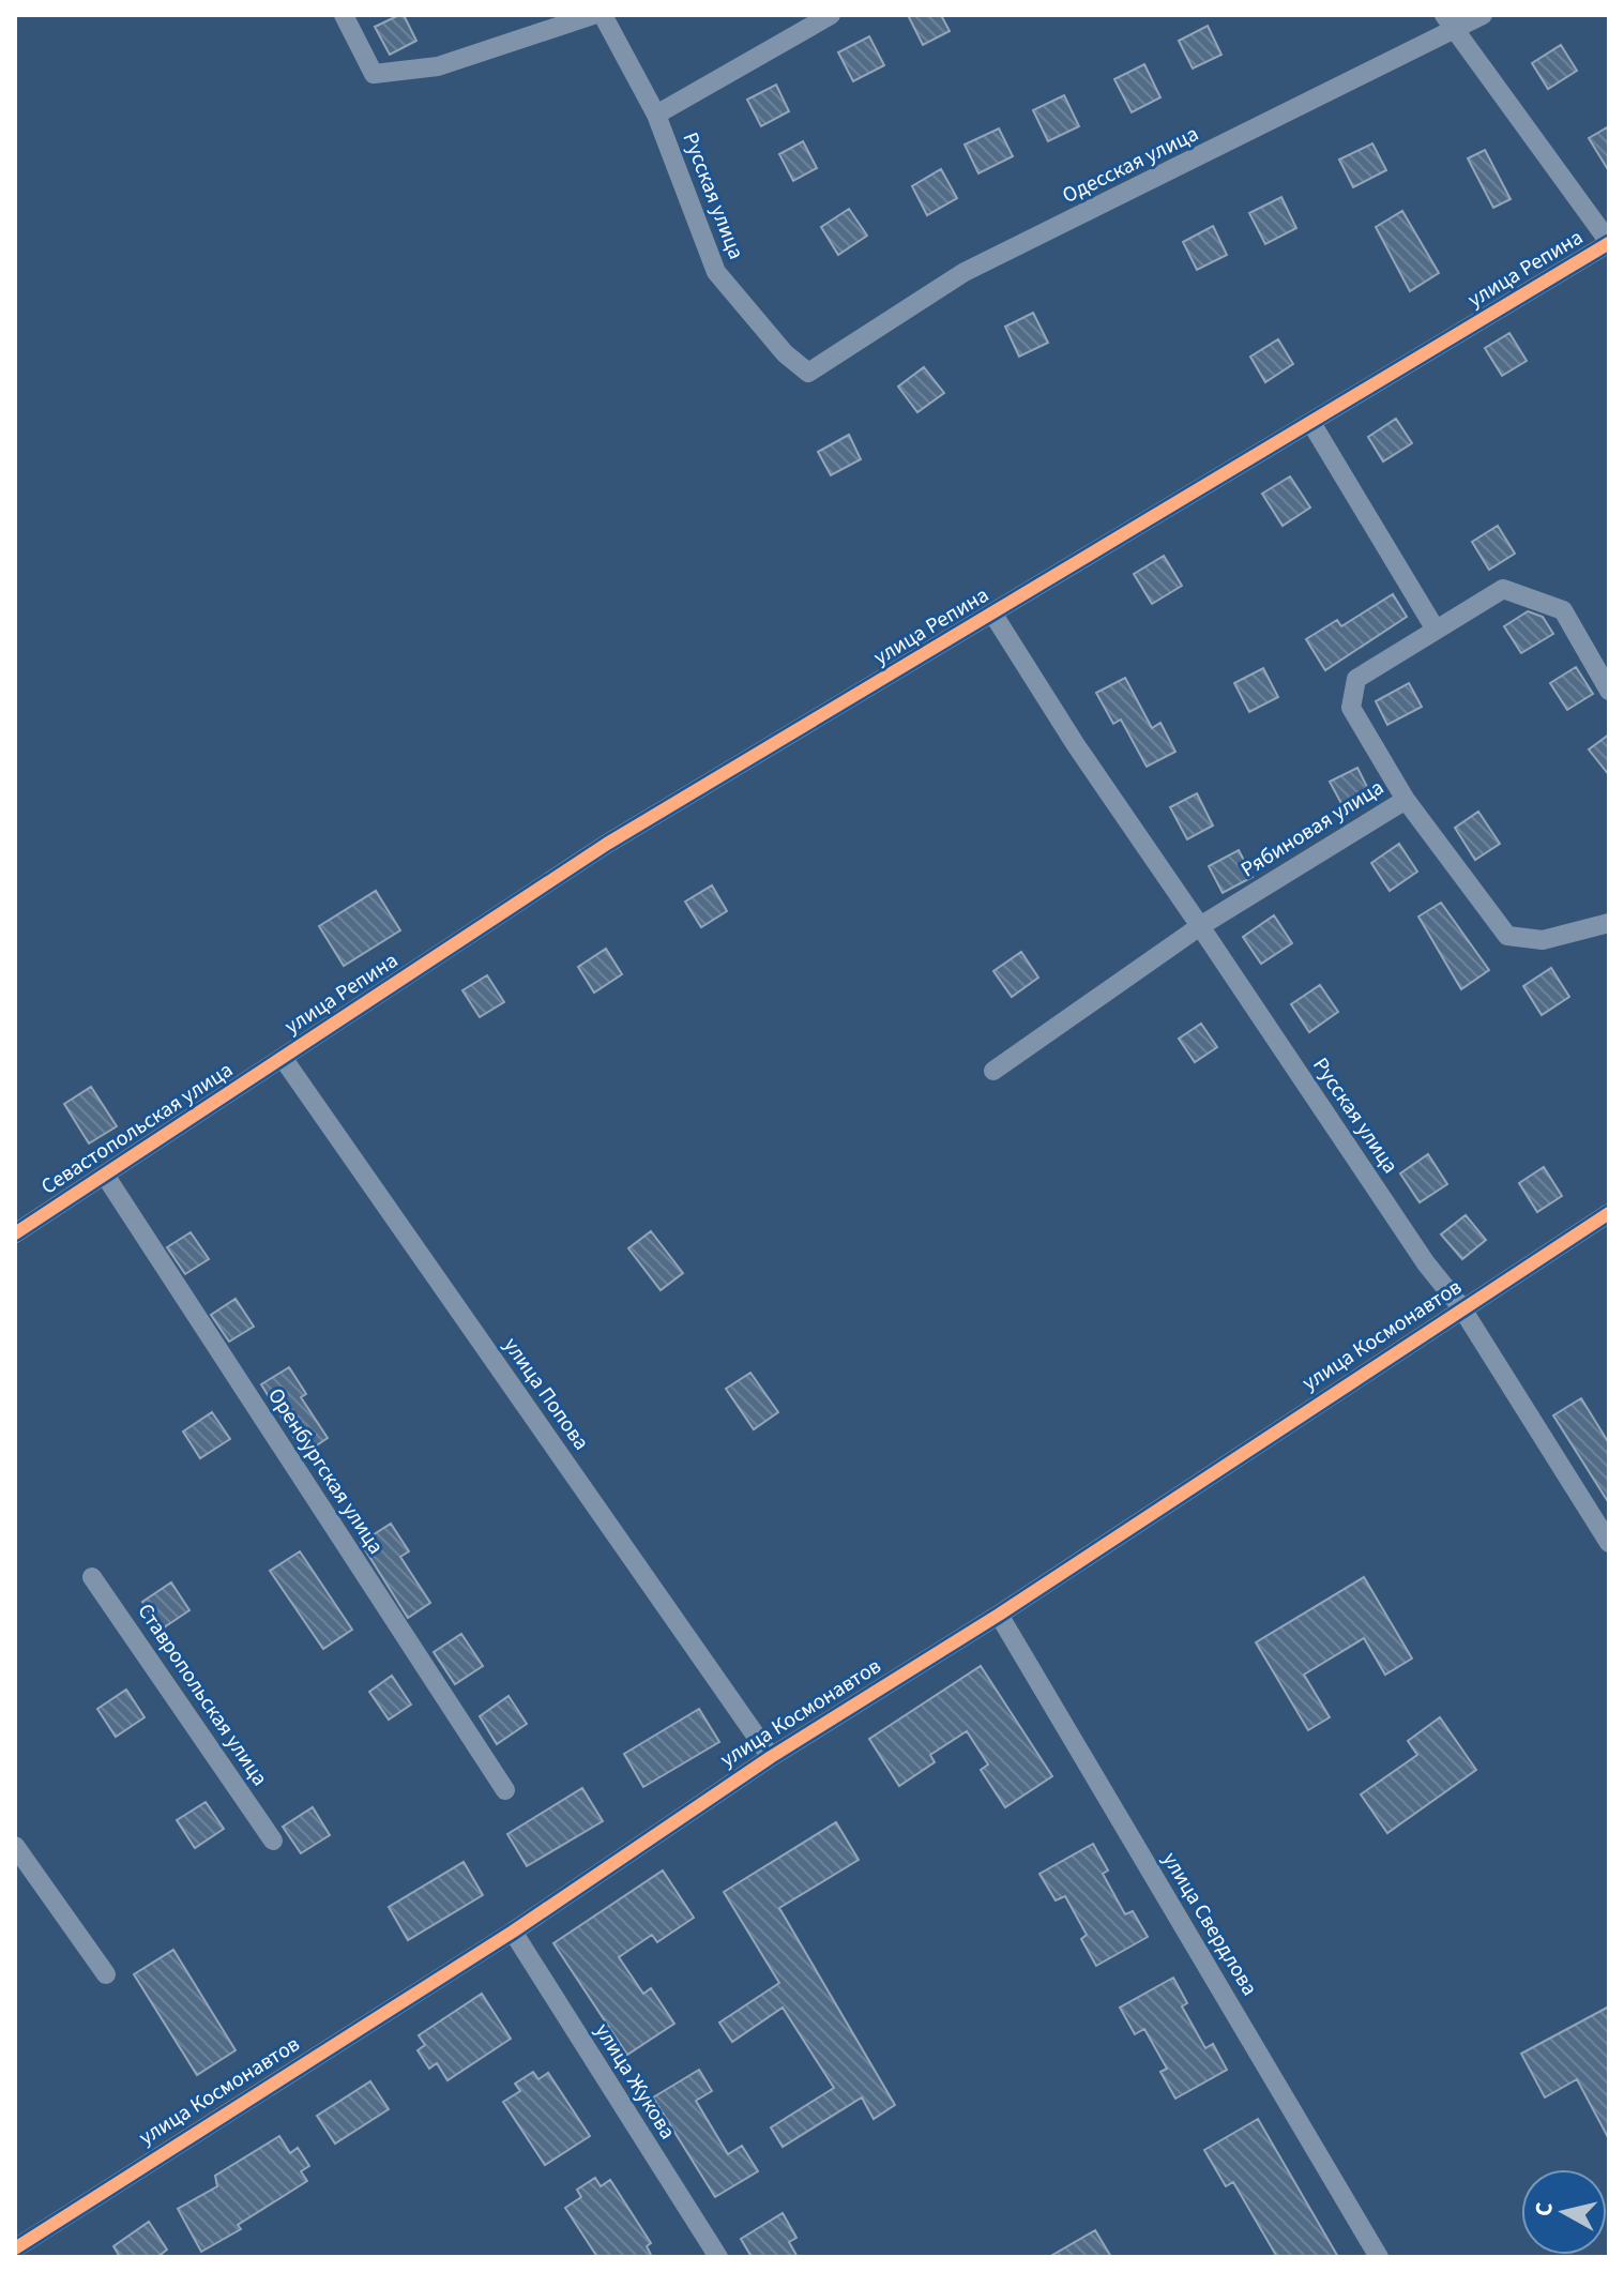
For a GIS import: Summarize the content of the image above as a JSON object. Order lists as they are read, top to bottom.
{
  "streets": {
    "street": [
      "Одесская улица",
      "Русская улица",
      "улица Репина",
      "Рябиновая улица",
      "Севастопольская улица",
      "улица Космонавтов",
      "улица Попова",
      "Оренбургская улица",
      "Ставропольская улица",
      "улица Свердлова",
      "улица Жукова"
    ]
  },
  "crossings": [
    ["Одесская улица", "Русская улица"],
    ["Русская улица", "улица Репина"],
    ["Русская улица", "Рябиновая улица"],
    ["Русская улица", "улица Космонавтов"],
    ["улица Репина", "Севастопольская улица"],
    ["улица Репина", "улица Попова"],
    ["Севастопольская улица", "улица Попова"],
    ["Севастопольская улица", "Оренбургская улица"],
    ["улица Космонавтов", "улица Попова"],
    ["улица Космонавтов", "улица Свердлова"],
    ["улица Космонавтов", "улица Жукова"]
  ],
  "north": "left"
}
